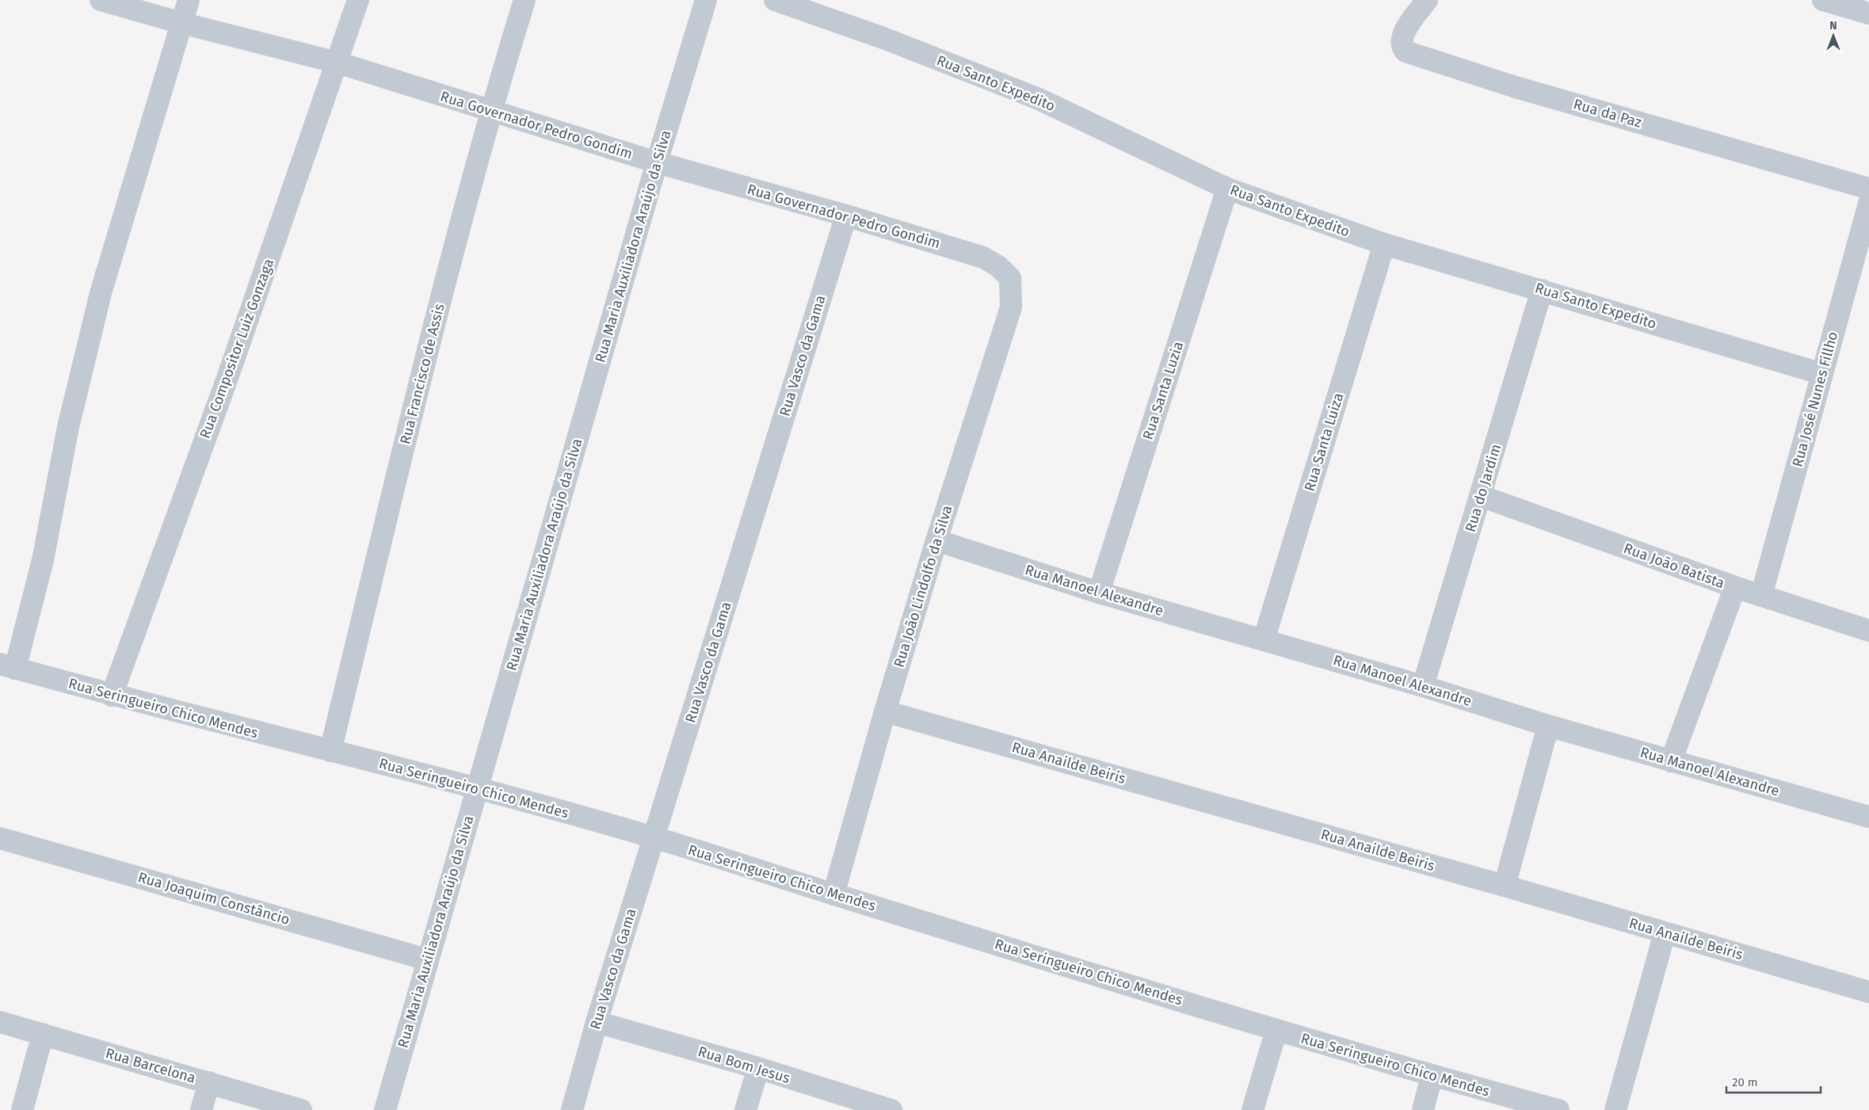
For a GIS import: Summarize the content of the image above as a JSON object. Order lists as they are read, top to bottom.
{
  "streets": {
    "street": [
      "Rua Santo Expedito",
      "Rua da Paz",
      "Rua Governador Pedro Gondim",
      "Rua Maria Auxiliadora Araújo da Silva",
      "Rua Compositor Luiz Gonzaga",
      "Rua Vasco da Gama",
      "Rua Francisco de Assis",
      "Rua Santa Luzia",
      "Rua José Nunes Fillho",
      "Rua Santa Luiza",
      "Rua do Jardim",
      "Rua João Batista",
      "Rua João Lindolfo da Silva",
      "Rua Manoel Alexandre",
      "Rua Seringueiro Chico Mendes",
      "Rua Anailde Beiris",
      "Rua Joaquim Constâncio",
      "Rua Bom Jesus",
      "Rua Barcelona"
    ]
  },
  "crossings": [
    ["Rua Santo Expedito", "Rua Santa Luzia"],
    ["Rua Santo Expedito", "Rua José Nunes Fillho"],
    ["Rua Santo Expedito", "Rua Santa Luiza"],
    ["Rua Santo Expedito", "Rua do Jardim"],
    ["Rua Governador Pedro Gondim", "Rua Maria Auxiliadora Araújo da Silva"],
    ["Rua Governador Pedro Gondim", "Rua Compositor Luiz Gonzaga"],
    ["Rua Governador Pedro Gondim", "Rua Vasco da Gama"],
    ["Rua Governador Pedro Gondim", "Rua Francisco de Assis"],
    ["Rua Governador Pedro Gondim", "Rua João Lindolfo da Silva"],
    ["Rua Maria Auxiliadora Araújo da Silva", "Rua Seringueiro Chico Mendes"],
    ["Rua Maria Auxiliadora Araújo da Silva", "Rua Joaquim Constâncio"],
    ["Rua Compositor Luiz Gonzaga", "Rua Seringueiro Chico Mendes"],
    ["Rua Vasco da Gama", "Rua Seringueiro Chico Mendes"],
    ["Rua Vasco da Gama", "Rua Bom Jesus"],
    ["Rua Francisco de Assis", "Rua Seringueiro Chico Mendes"],
    ["Rua Santa Luzia", "Rua Manoel Alexandre"],
    ["Rua José Nunes Fillho", "Rua João Batista"],
    ["Rua Santa Luiza", "Rua Manoel Alexandre"],
    ["Rua do Jardim", "Rua João Batista"],
    ["Rua do Jardim", "Rua Manoel Alexandre"],
    ["Rua João Lindolfo da Silva", "Rua Manoel Alexandre"],
    ["Rua João Lindolfo da Silva", "Rua Seringueiro Chico Mendes"],
    ["Rua João Lindolfo da Silva", "Rua Anailde Beiris"]
  ],
  "scale_bar": "20 m",
  "north": "top"
}
